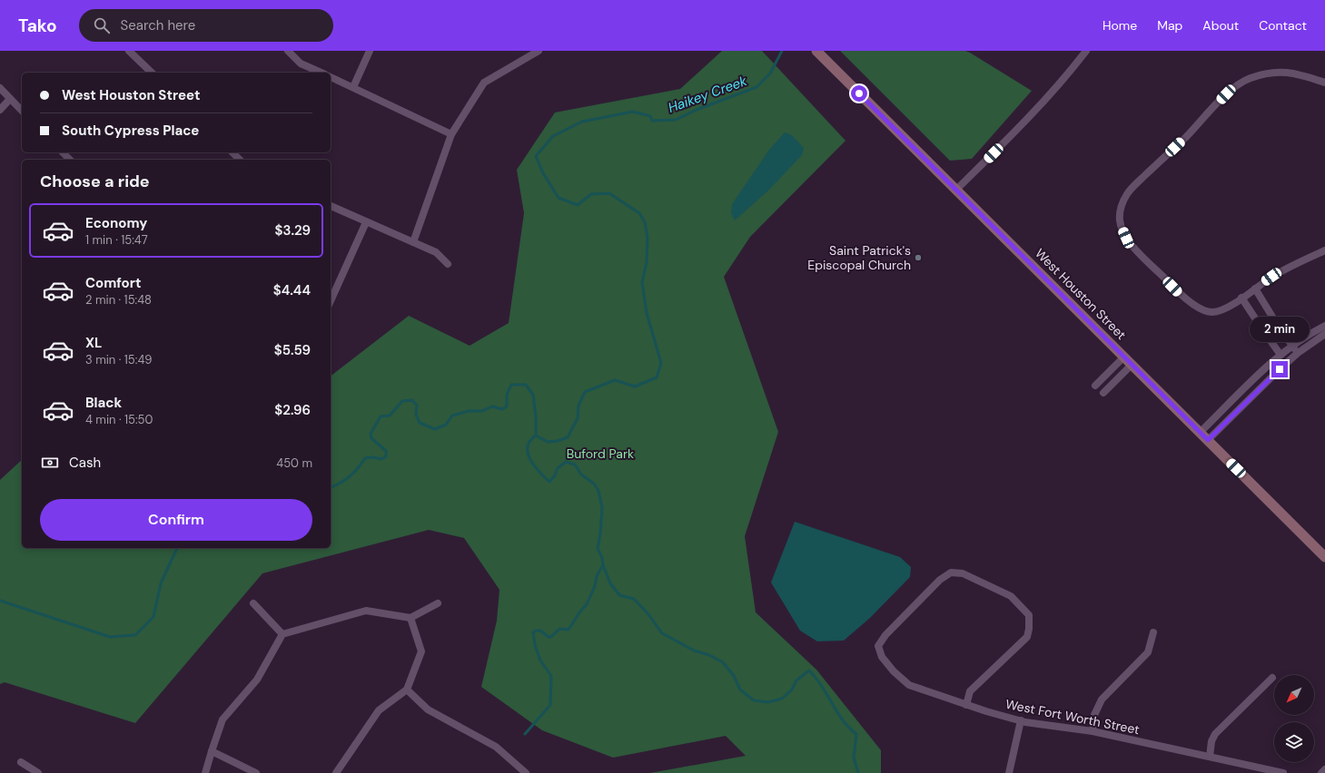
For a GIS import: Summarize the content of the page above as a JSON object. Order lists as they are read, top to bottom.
{
  "streets": {
    "main road": ["West Houston Street"],
    "street": ["West Fort Worth Street"]
  },
  "water": ["Haikey Creek"],
  "parks": ["Buford Park"],
  "places": ["Saint Patrick's Episcopal Church"],
  "north": "bottom left",
  "page": {
    "header": "Tako",
    "search": "Search here",
    "nav": [
      "Home",
      "Map",
      "About",
      "Contact"
    ],
    "banner": ["West Houston Street", "South Cypress Place"],
    "heading": "Choose a ride",
    "list": [
      {
        "name": "Economy",
        "note": "1 min · 15:47",
        "value": "$3.29"
      },
      {
        "name": "Comfort",
        "note": "2 min · 15:48",
        "value": "$4.44"
      },
      {
        "name": "XL",
        "note": "3 min · 15:49",
        "value": "$5.59"
      },
      {
        "name": "Black",
        "note": "4 min · 15:50",
        "value": "$2.96"
      }
    ],
    "bubble": "2 min",
    "pay": ["Cash", "450 m"],
    "buttons": "Confirm"
  }
}
